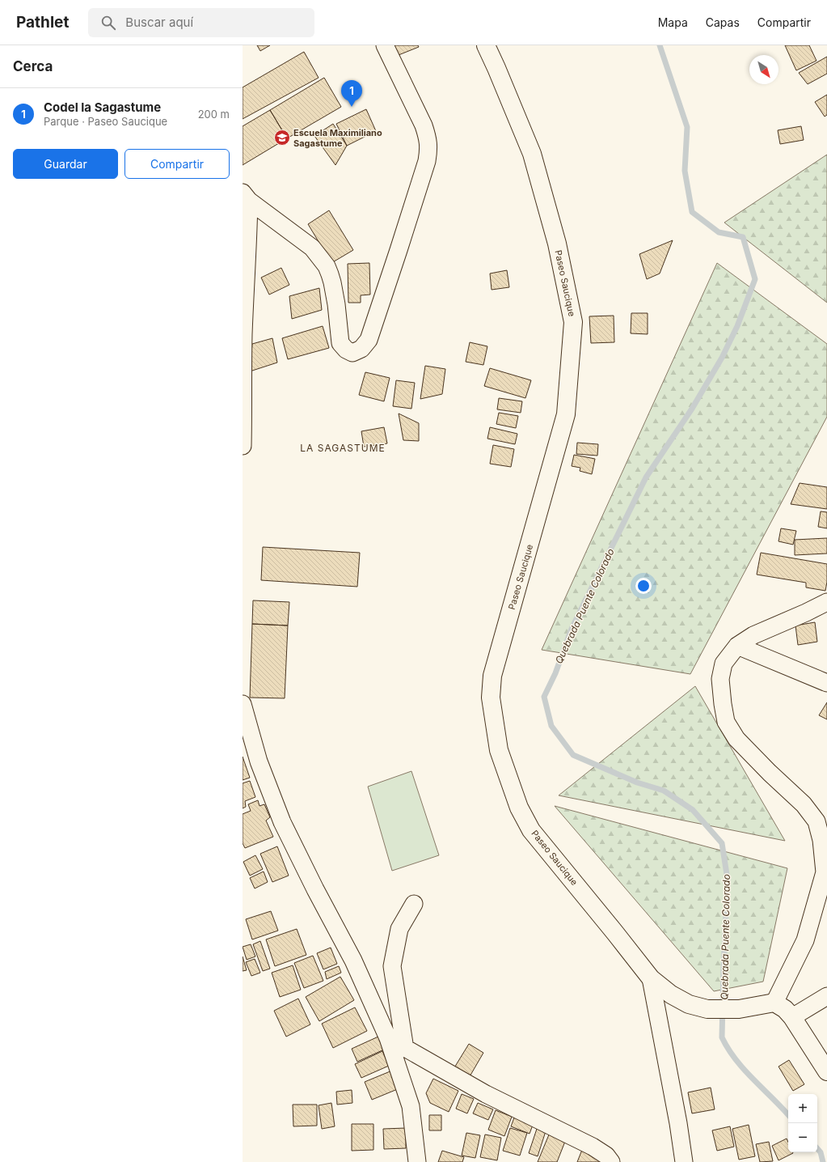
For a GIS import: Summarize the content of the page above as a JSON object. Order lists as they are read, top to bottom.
{
  "streets": {
    "street": ["Paseo Saucique"]
  },
  "districts": ["LA SAGASTUME"],
  "water": ["Quebrada Puente Colorado"],
  "places": {
    "school or university": ["Escuela Maximiliano Sagastume"]
  },
  "north": "bottom right",
  "page": {
    "header": "Pathlet",
    "search": "Buscar aquí",
    "nav": ["Mapa", "Capas", "Compartir"],
    "heading": "Cerca",
    "pins": "1",
    "list": [
      {
        "mark": "1",
        "name": "Codel la Sagastume",
        "note": "Parque · Paseo Saucique",
        "value": "200 m"
      }
    ],
    "buttons": ["Guardar", "Compartir"],
    "map_buttons": ["+", "−"]
  }
}
